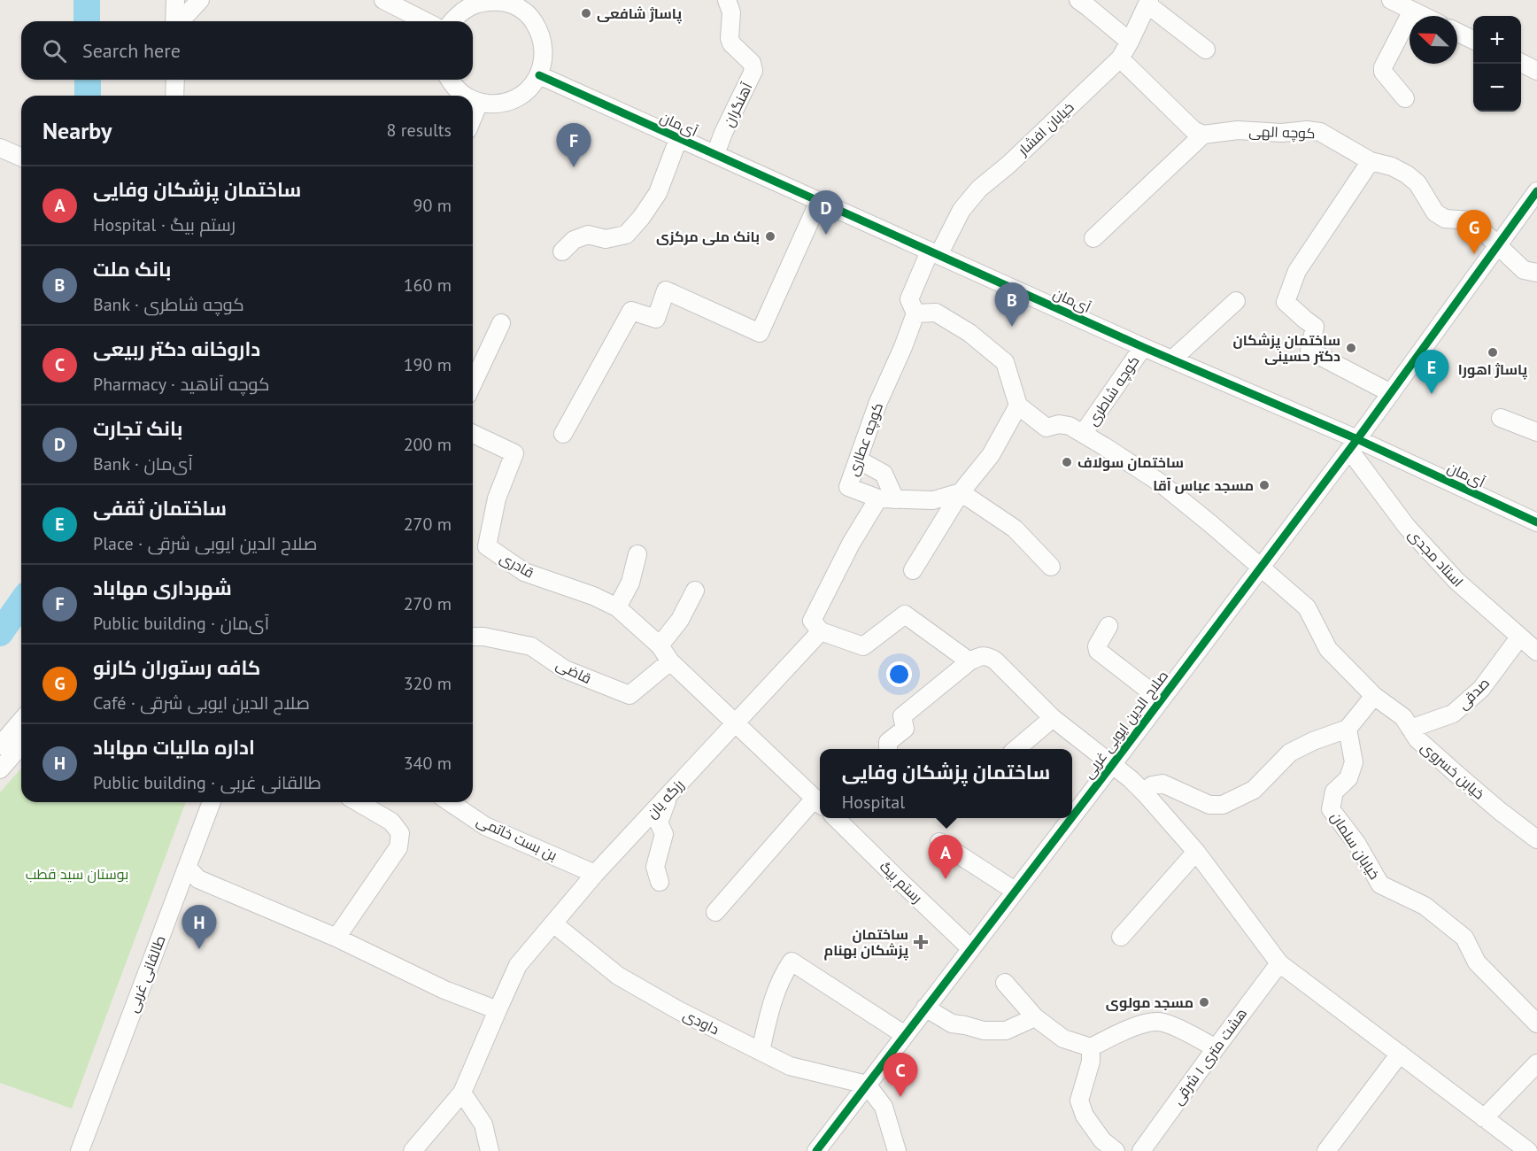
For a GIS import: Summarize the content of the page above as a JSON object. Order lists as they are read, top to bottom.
{
  "streets": {
    "street": [
      "آهنگران",
      "آی‌مان",
      "خیابان افشار",
      "کوچه الهی",
      "کوچه شاطری",
      "کوچه عطاری",
      "استاد مجدی",
      "قادری",
      "قاضی",
      "صدقی",
      "صلاح الدین ایوبی غریی",
      "خیابن خسروی",
      "رزگه یان",
      "بن بست خاتمی",
      "خیابان سلمان",
      "رستم بیگ",
      "طالقانی غربی",
      "داودی",
      "هشت متری ۱ شرقی"
    ]
  },
  "crossings": [
    ["آهنگران", "آی‌مان"],
    ["آی‌مان", "خیابان افشار"],
    ["آی‌مان", "کوچه شاطری"],
    ["آی‌مان", "کوچه عطاری"],
    ["آی‌مان", "استاد مجدی"],
    ["آی‌مان", "صلاح الدین ایوبی غریی"],
    ["خیابان افشار", "کوچه عطاری"],
    ["کوچه الهی", "صلاح الدین ایوبی غریی"],
    ["کوچه شاطری", "خیابن خسروی"],
    ["استاد مجدی", "صدقی"],
    ["استاد مجدی", "صلاح الدین ایوبی غریی"],
    ["قادری", "قاضی"],
    ["قادری", "رزگه یان"],
    ["صدقی", "خیابن خسروی"],
    ["صلاح الدین ایوبی غریی", "خیابن خسروی"],
    ["صلاح الدین ایوبی غریی", "رستم بیگ"],
    ["صلاح الدین ایوبی غریی", "داودی"],
    ["رزگه یان", "بن بست خاتمی"],
    ["رزگه یان", "داودی"]
  ],
  "parks": ["بوستان سید قطب"],
  "places": {
    "other": [
      "پاساژ شافعی",
      "بانک ملی مرکزی",
      "ساختمان پزشکان دکتر حسینی",
      "پاساژ اهورا",
      "ساختمان سولاف",
      "مسجد عباس آقا",
      "مسجد مولوی"
    ],
    "health": ["ساختمان پزشکان بهنام"]
  },
  "north": "top left",
  "page": {
    "map_buttons": ["+", "−"],
    "search": "Search here",
    "heading": ["Nearby", "8 results"],
    "pins": [
      "F",
      "D",
      "G",
      "B",
      "E",
      "A",
      "H",
      "C"
    ],
    "list": [
      {
        "mark": "A",
        "name": "ساختمان پزشکان وفایی",
        "note": "Hospital · رستم بیگ",
        "value": "90 m"
      },
      {
        "mark": "B",
        "name": "بانک ملت",
        "note": "Bank · کوچه شاطری",
        "value": "160 m"
      },
      {
        "mark": "C",
        "name": "داروخانه دکتر ربیعی",
        "note": "Pharmacy · کوچه آناهید",
        "value": "190 m"
      },
      {
        "mark": "D",
        "name": "بانک تجارت",
        "note": "Bank · آی‌مان",
        "value": "200 m"
      },
      {
        "mark": "E",
        "name": "ساختمان ثقفی",
        "note": "Place · صلاح الدین ایوبی شرقی",
        "value": "270 m"
      },
      {
        "mark": "F",
        "name": "شهرداری مهاباد",
        "note": "Public building · آی‌مان",
        "value": "270 m"
      },
      {
        "mark": "G",
        "name": "کافه رستوران کارنو",
        "note": "Café · صلاح الدین ایوبی شرقی",
        "value": "320 m"
      },
      {
        "mark": "H",
        "name": "اداره مالیات مهاباد",
        "note": "Public building · طالقانی غربی",
        "value": "340 m"
      }
    ],
    "popup": ["ساختمان پزشکان وفایی", "Hospital"]
  }
}
